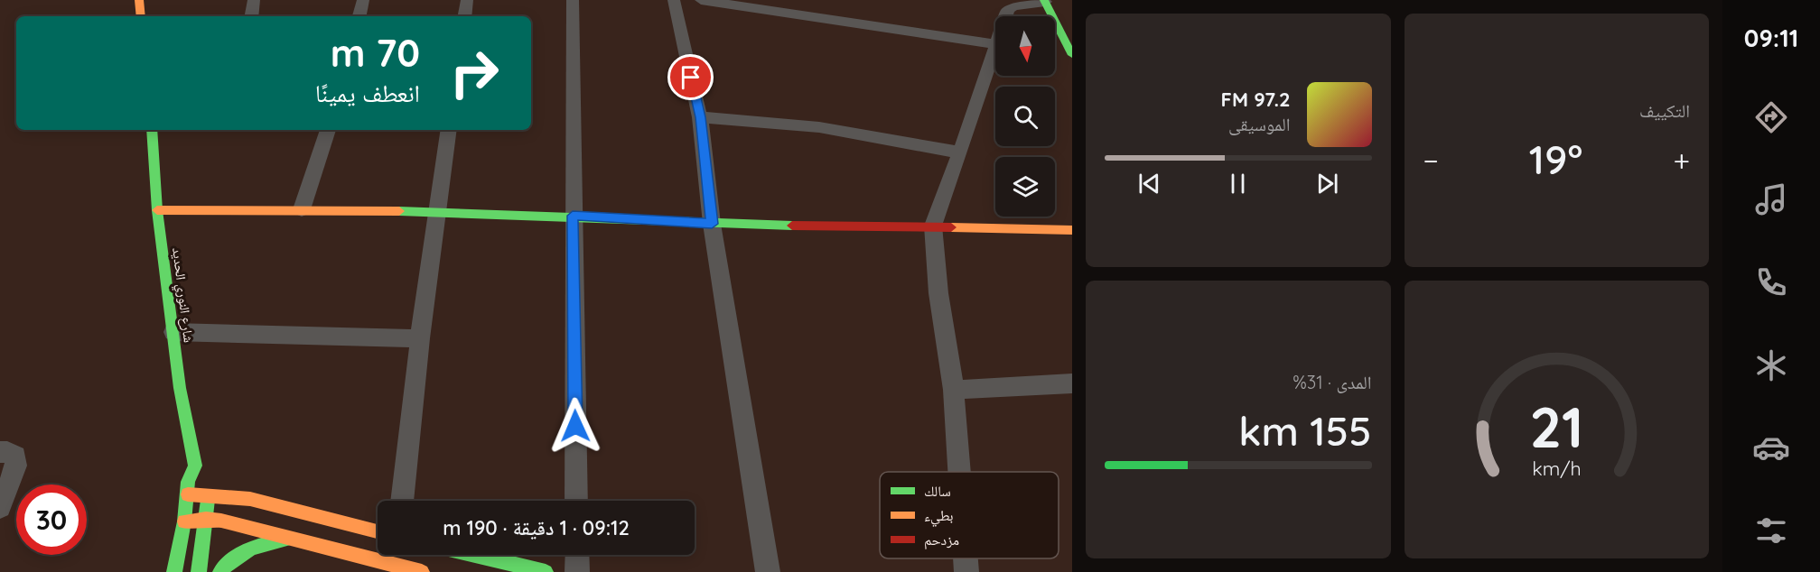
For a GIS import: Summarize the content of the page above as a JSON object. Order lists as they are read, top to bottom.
{
  "streets": {
    "street": ["شارع النوري الحديد"]
  },
  "legend": ["سالك", "بطيء", "مزدحم"],
  "north": "bottom",
  "page": {
    "tabs": "09:11",
    "tile": [
      "التكييف",
      ["المدى · 31%", "155 km"]
    ],
    "turn": ["70 m", "انعطف يمينًا"],
    "song": ["97.2 FM", "الموسيقى"],
    "heat": ["−", "19°", "+"],
    "limit": "30",
    "trip": "09:12 · 1 دقيقة · 190 m",
    "gauge": ["21", "km/h"]
  }
}
